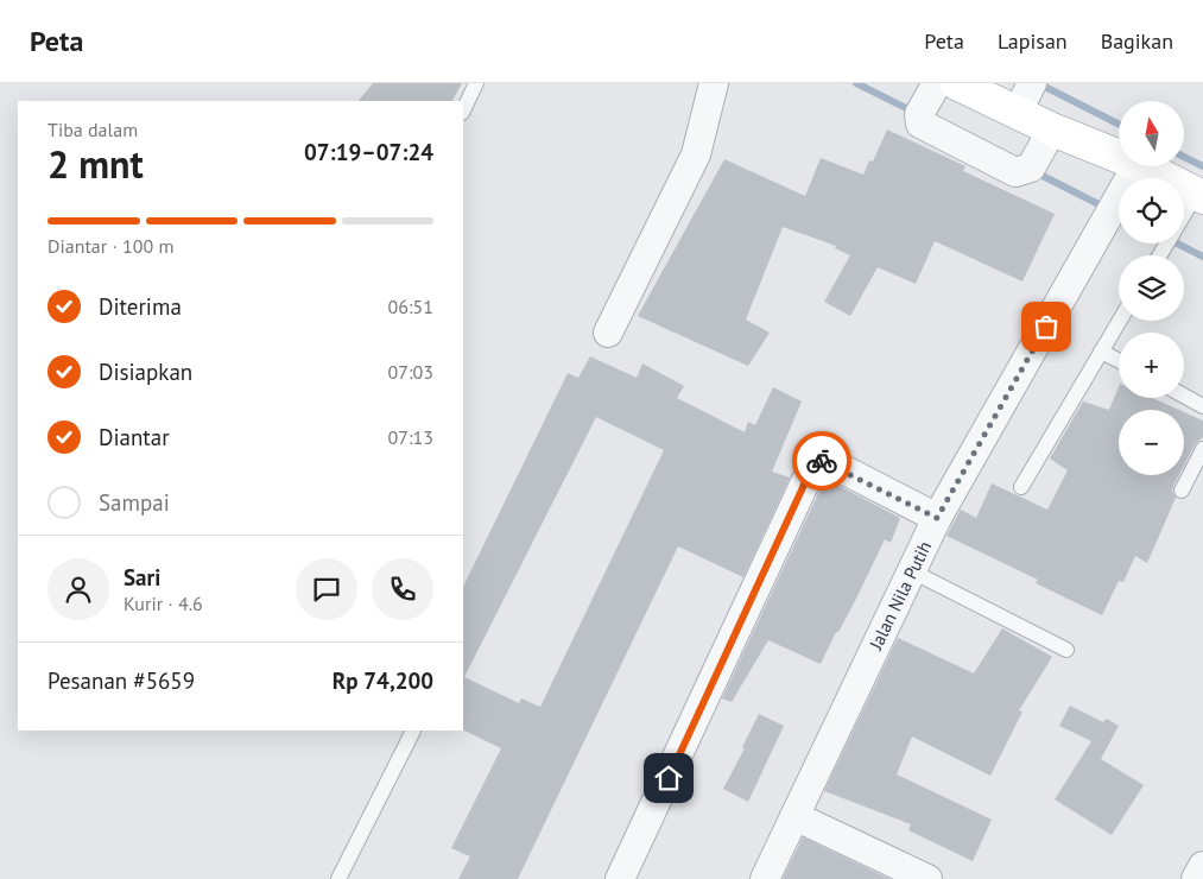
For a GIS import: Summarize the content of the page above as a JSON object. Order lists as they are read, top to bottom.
{
  "streets": {
    "street": ["Jalan Nila Putih"]
  },
  "north": "top",
  "page": {
    "header": "Peta",
    "nav": ["Peta", "Lapisan", "Bagikan"],
    "map_buttons": ["+", "−"],
    "heading": ["2 mnt", "Tiba dalam", "07:19–07:24"],
    "panel": [
      "Sari",
      "Kurir · 4.6",
      "Pesanan #5659",
      "Rp 74,200"
    ],
    "bar": "Diantar · 100 m",
    "list": [
      ["Diterima", "06:51"],
      ["Disiapkan", "07:03"],
      ["Diantar", "07:13"],
      "Sampai"
    ]
  }
}
